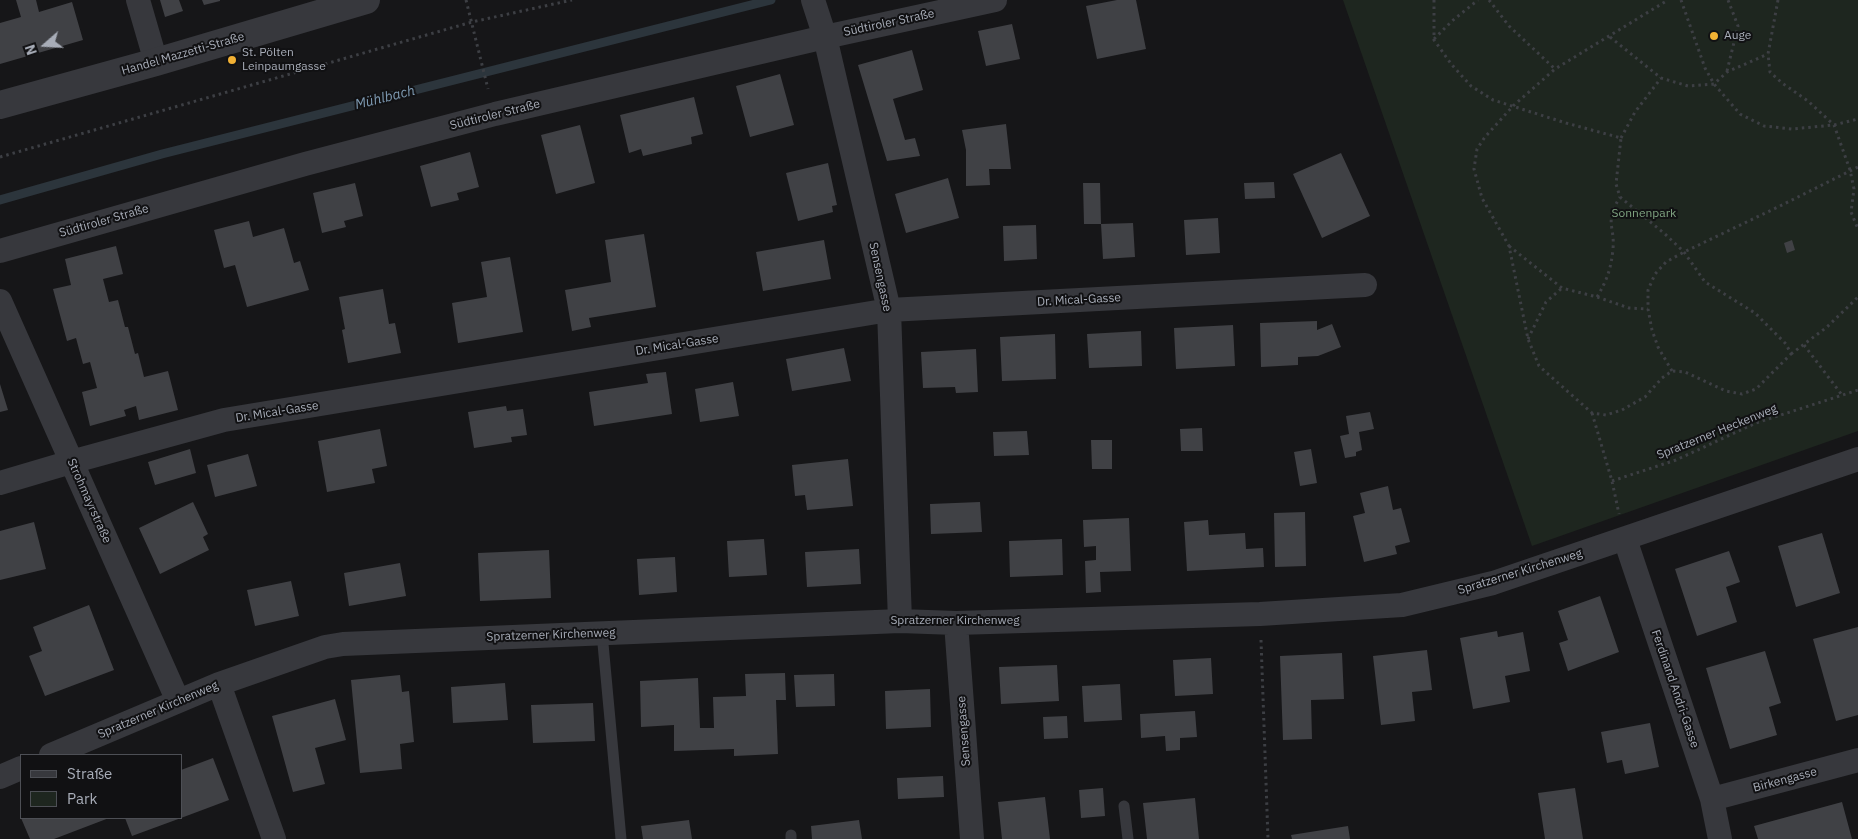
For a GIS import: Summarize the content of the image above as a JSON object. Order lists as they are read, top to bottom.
{
  "streets": {
    "street": [
      "Südtiroler Straße",
      "Handel Mazzetti-Straße",
      "Sensengasse",
      "Dr. Mical-Gasse",
      "Strohmayrstraße",
      "Spratzerner Kirchenweg",
      "Ferdinand Andri-Gasse",
      "Birkengasse"
    ],
    "path": ["Spratzerner Heckenweg"]
  },
  "crossings": [
    ["Südtiroler Straße", "Sensengasse"],
    ["Sensengasse", "Dr. Mical-Gasse"],
    ["Sensengasse", "Spratzerner Kirchenweg"],
    ["Dr. Mical-Gasse", "Strohmayrstraße"],
    ["Strohmayrstraße", "Spratzerner Kirchenweg"],
    ["Spratzerner Kirchenweg", "Ferdinand Andri-Gasse"],
    ["Ferdinand Andri-Gasse", "Birkengasse"]
  ],
  "water": ["Mühlbach"],
  "parks": ["Sonnenpark"],
  "places": ["Auge", "St. Pölten Leinpaumgasse"],
  "legend": ["Straße", "Park"],
  "north": "left"
}
